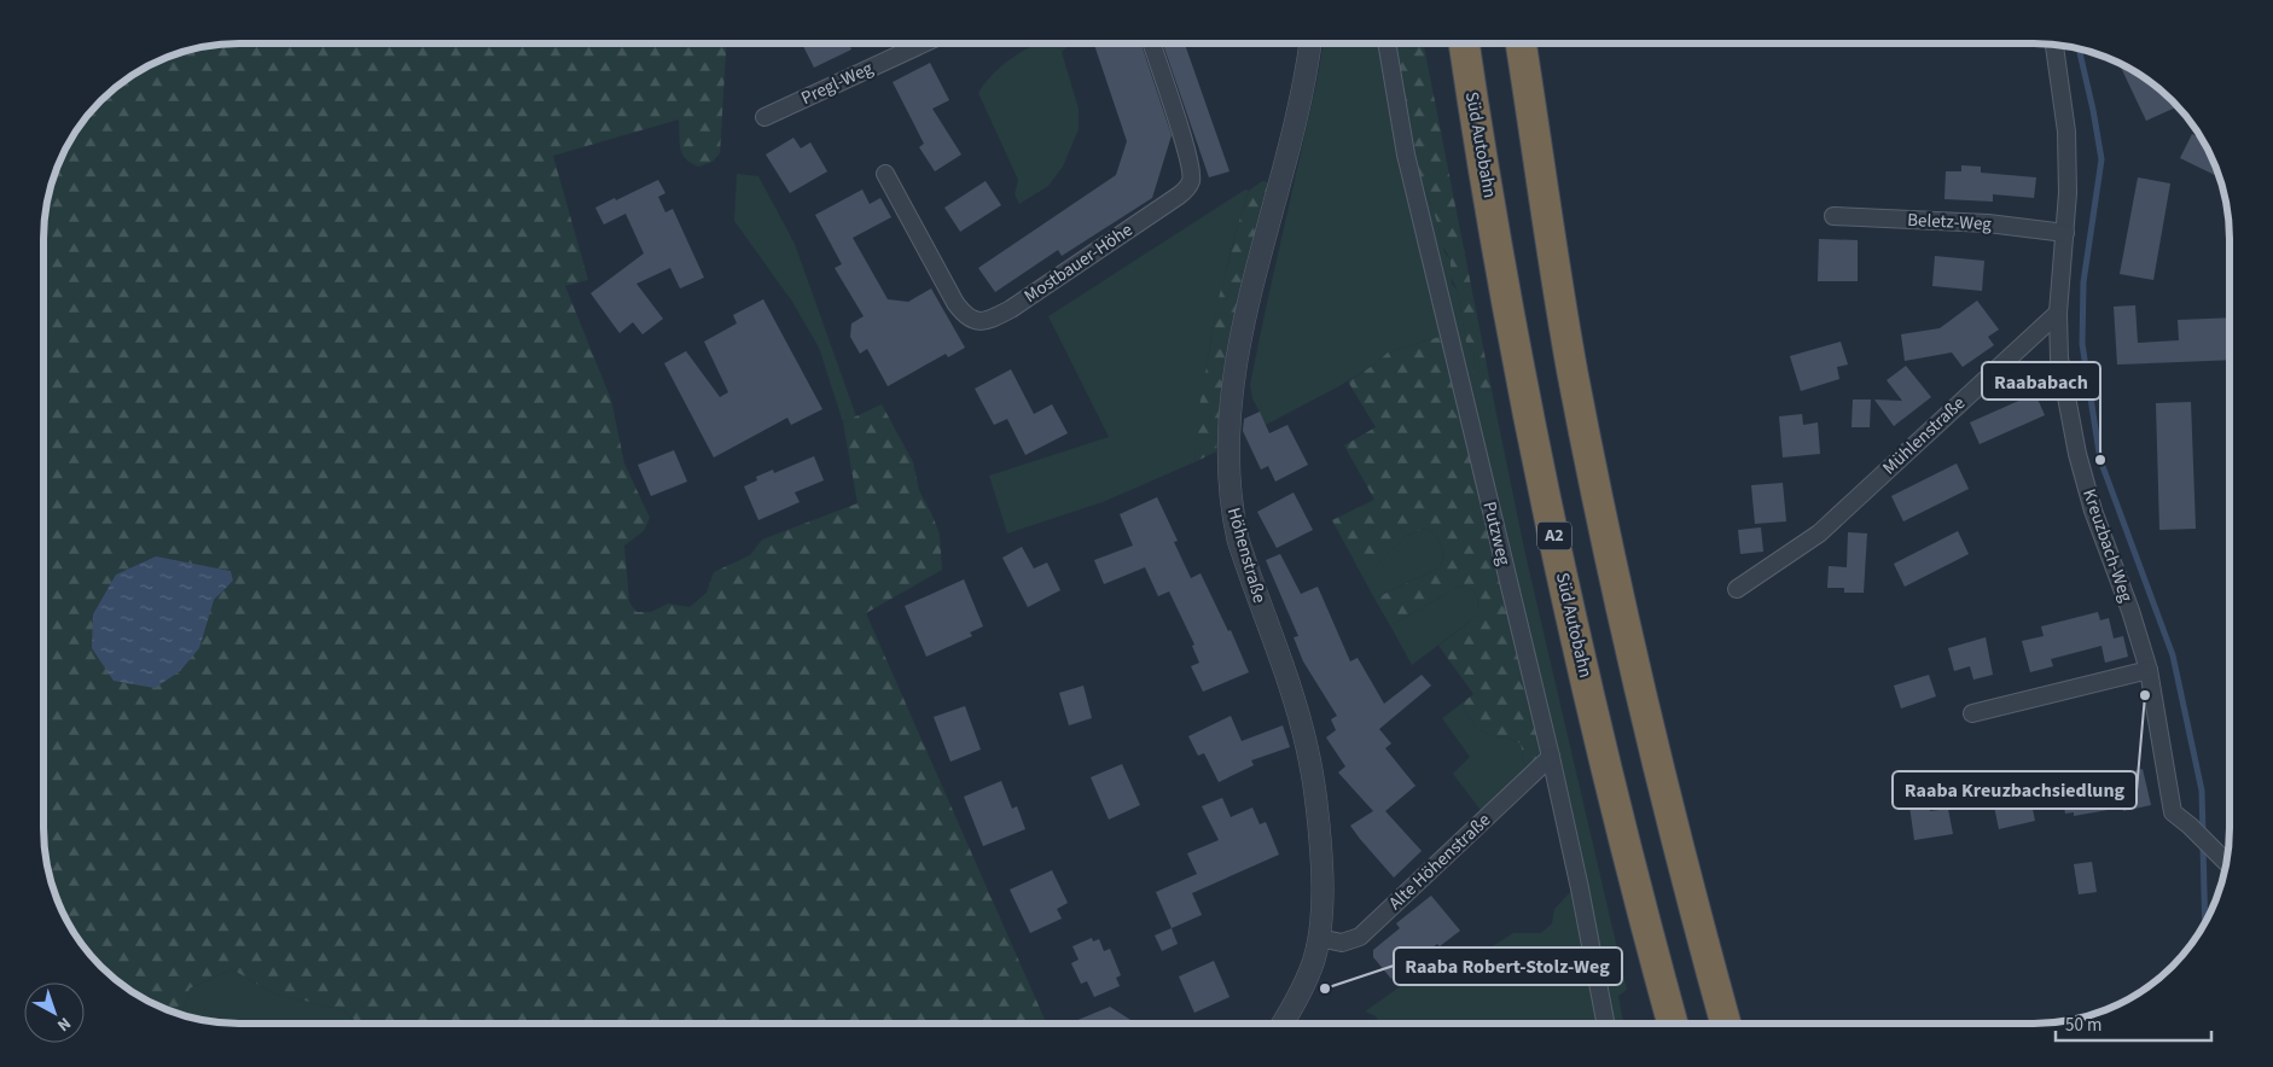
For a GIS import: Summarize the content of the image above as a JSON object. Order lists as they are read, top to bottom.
{
  "streets": {
    "highway": ["Süd Autobahn", "A2"],
    "street": [
      "Pregl-Weg",
      "Beletz-Weg",
      "Mostbauer-Höhe",
      "Mühlenstraße",
      "Putzweg",
      "Kreuzbach-Weg",
      "Höhenstraße",
      "Alte Höhenstraße"
    ]
  },
  "crossings": [
    ["Mühlenstraße", "Kreuzbach-Weg"],
    ["Putzweg", "Alte Höhenstraße"],
    ["Höhenstraße", "Alte Höhenstraße"]
  ],
  "places": ["Raababach", "Raaba Kreuzbachsiedlung", "Raaba Robert-Stolz-Weg"],
  "scale_bar": "50 m",
  "north": "bottom right"
}
